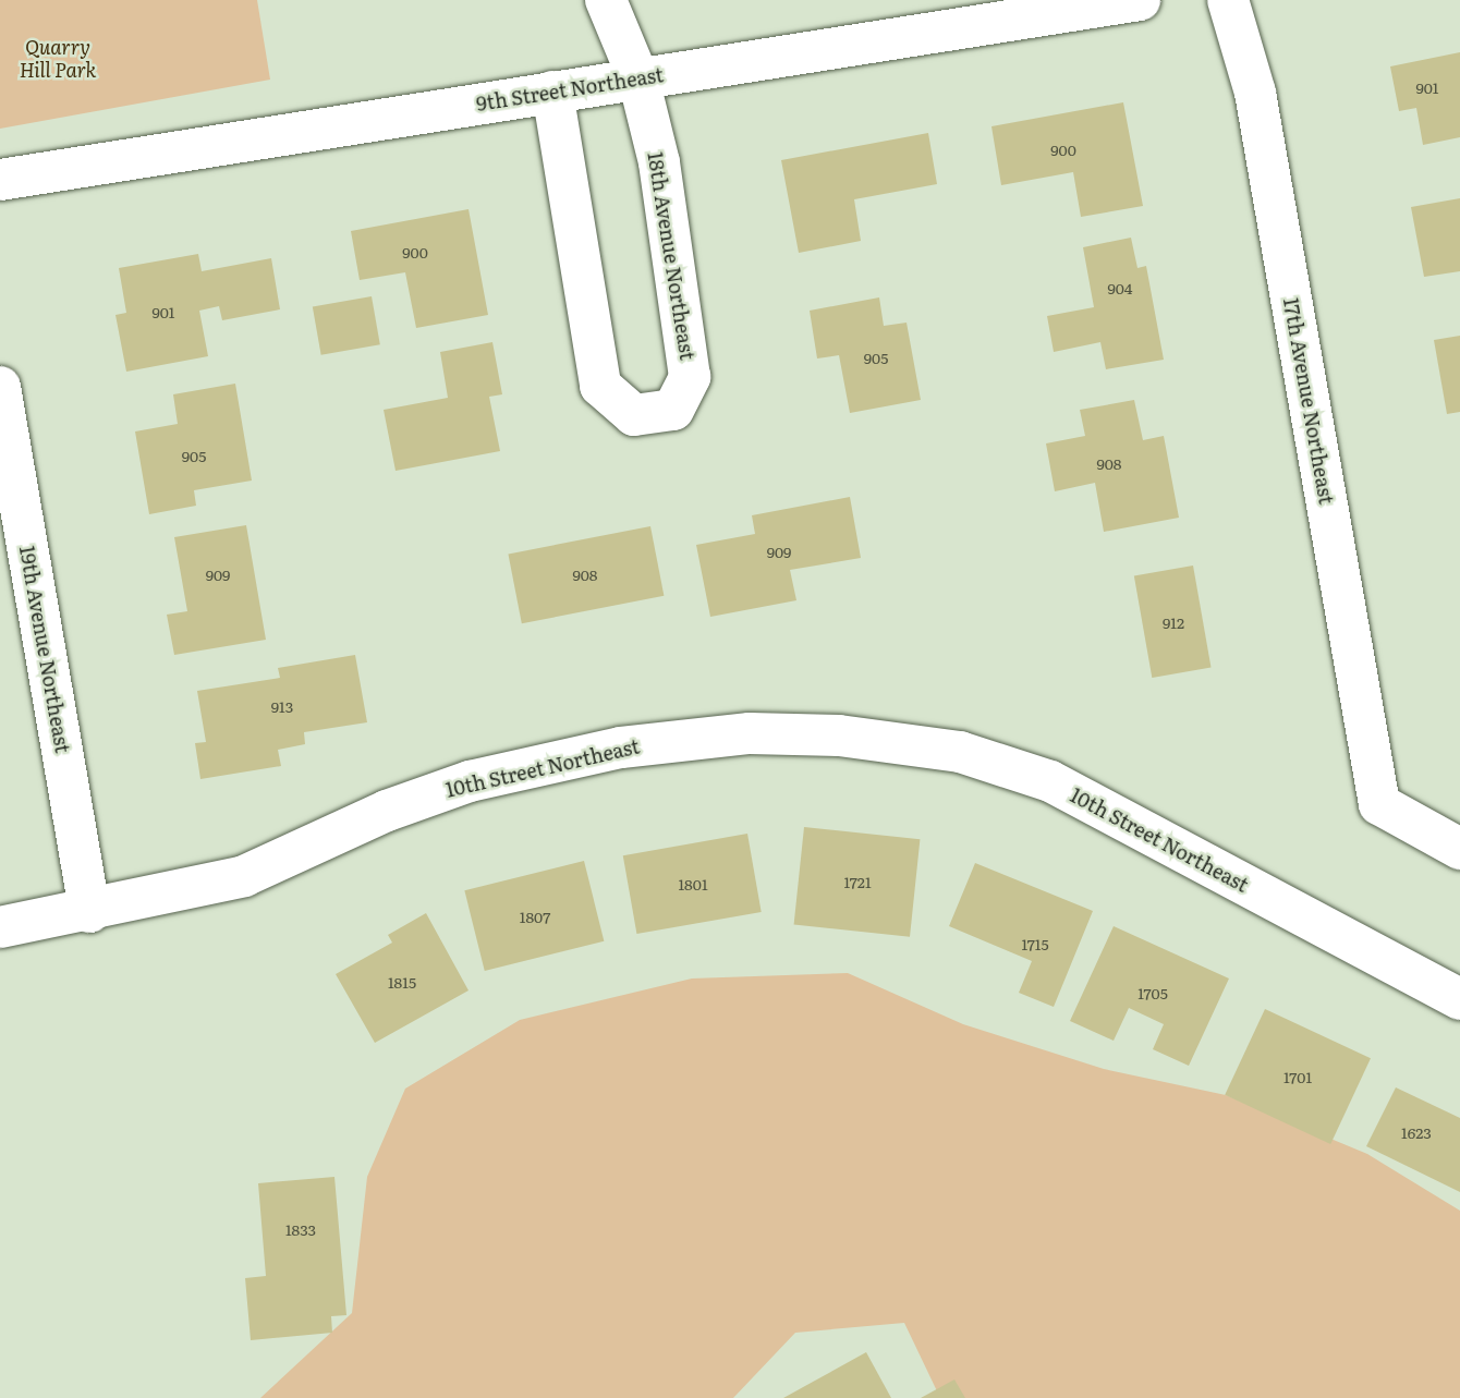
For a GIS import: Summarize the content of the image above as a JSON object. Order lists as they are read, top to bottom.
{
  "streets": {
    "street": [
      "9th Street Northeast",
      "18th Avenue Northeast",
      "17th Avenue Northeast",
      "19th Avenue Northeast",
      "10th Street Northeast"
    ]
  },
  "crossings": [
    ["9th Street Northeast", "18th Avenue Northeast"],
    ["19th Avenue Northeast", "10th Street Northeast"]
  ],
  "parks": ["Quarry Hill Park"],
  "house_numbers": [
    "901",
    "900",
    "900",
    "904",
    "901",
    "905",
    "905",
    "908",
    "909",
    "909",
    "908",
    "912",
    "913",
    "1721",
    "1801",
    "1807",
    "1715",
    "1815",
    "1705",
    "1701",
    "1623",
    "1833"
  ]
}
